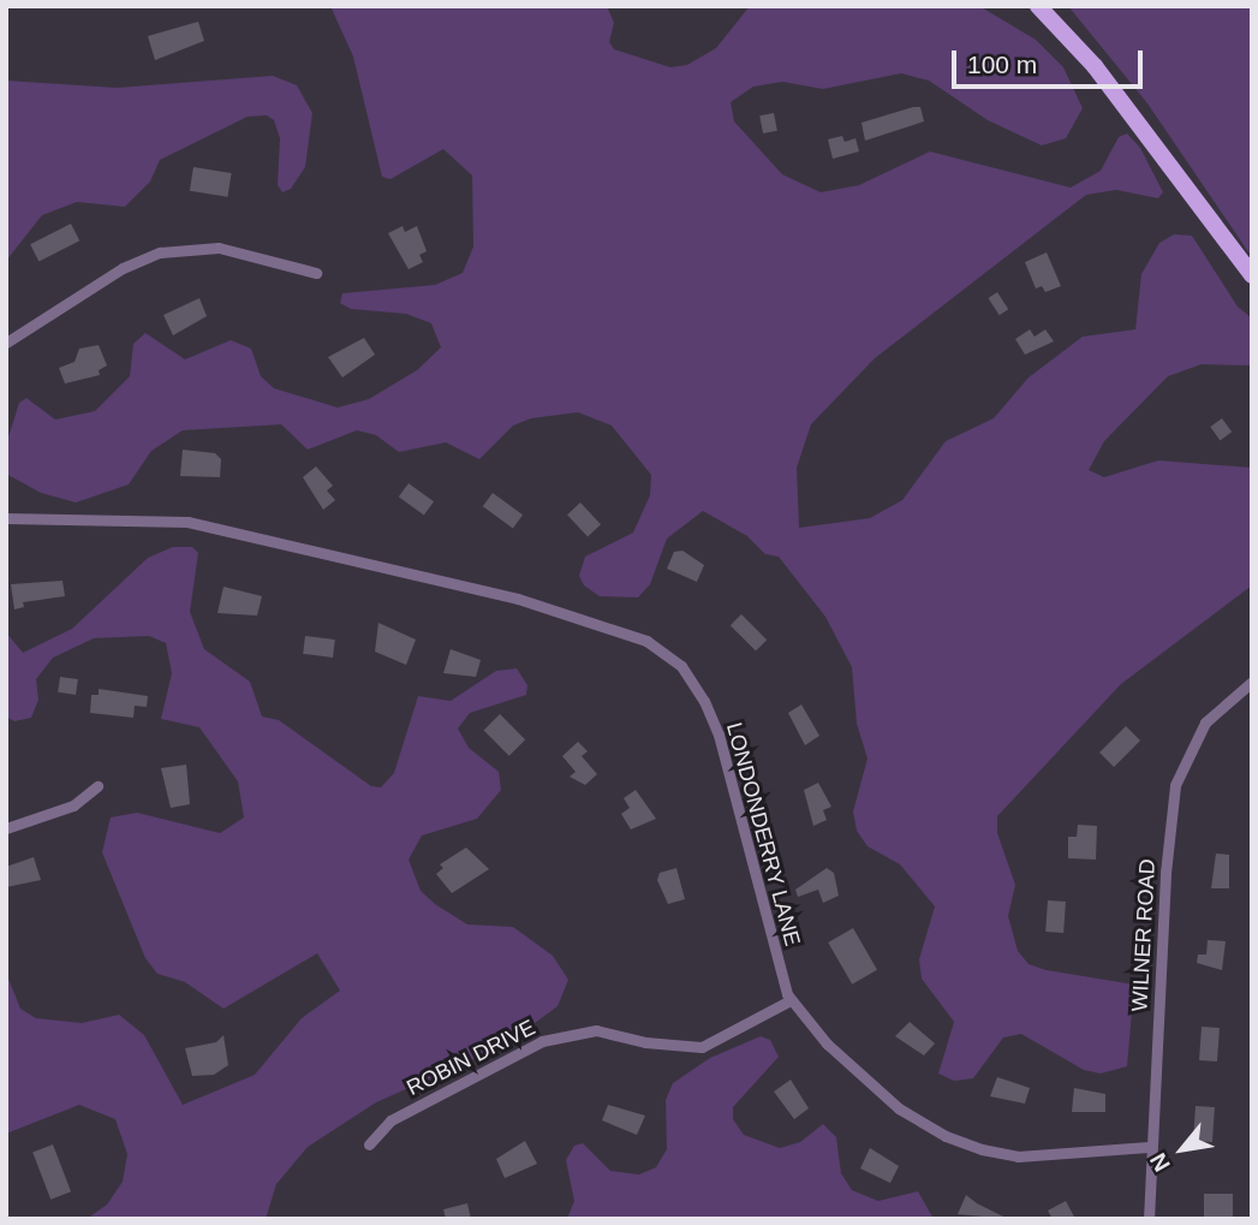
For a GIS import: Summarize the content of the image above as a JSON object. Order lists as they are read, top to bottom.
{
  "streets": {
    "street": ["LONDONDERRY LANE", "WILNER ROAD", "ROBIN DRIVE"]
  },
  "crossings": [
    ["LONDONDERRY LANE", "WILNER ROAD"],
    ["LONDONDERRY LANE", "ROBIN DRIVE"]
  ],
  "scale_bar": "100 m",
  "north": "bottom left"
}
